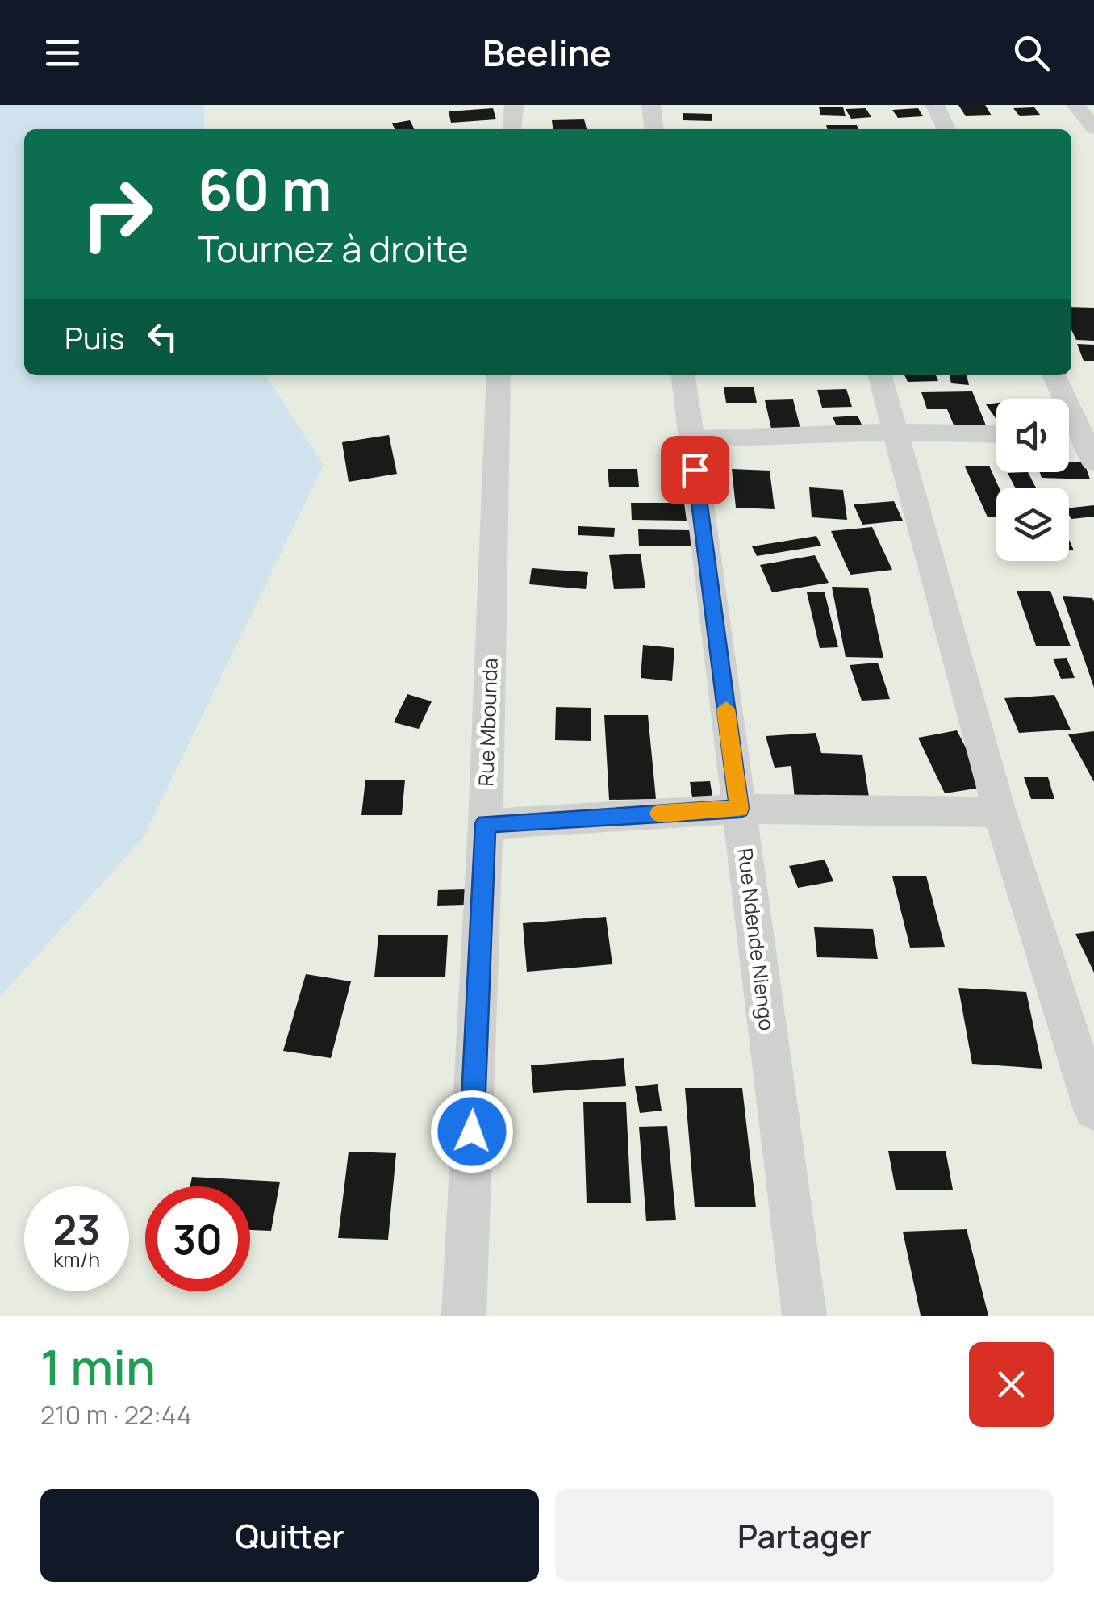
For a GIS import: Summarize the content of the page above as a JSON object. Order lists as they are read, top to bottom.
{
  "streets": {
    "street": ["Rue Mbounda", "Rue Ndende Niengo"]
  },
  "page": {
    "header": "Beeline",
    "turn": ["60 m", "Tournez à droite"],
    "then": "Puis",
    "speed": "23 km/h",
    "limit": "30",
    "heading": ["1 min", "210 m · 22:44"],
    "buttons": ["Quitter", "Partager"]
  }
}
